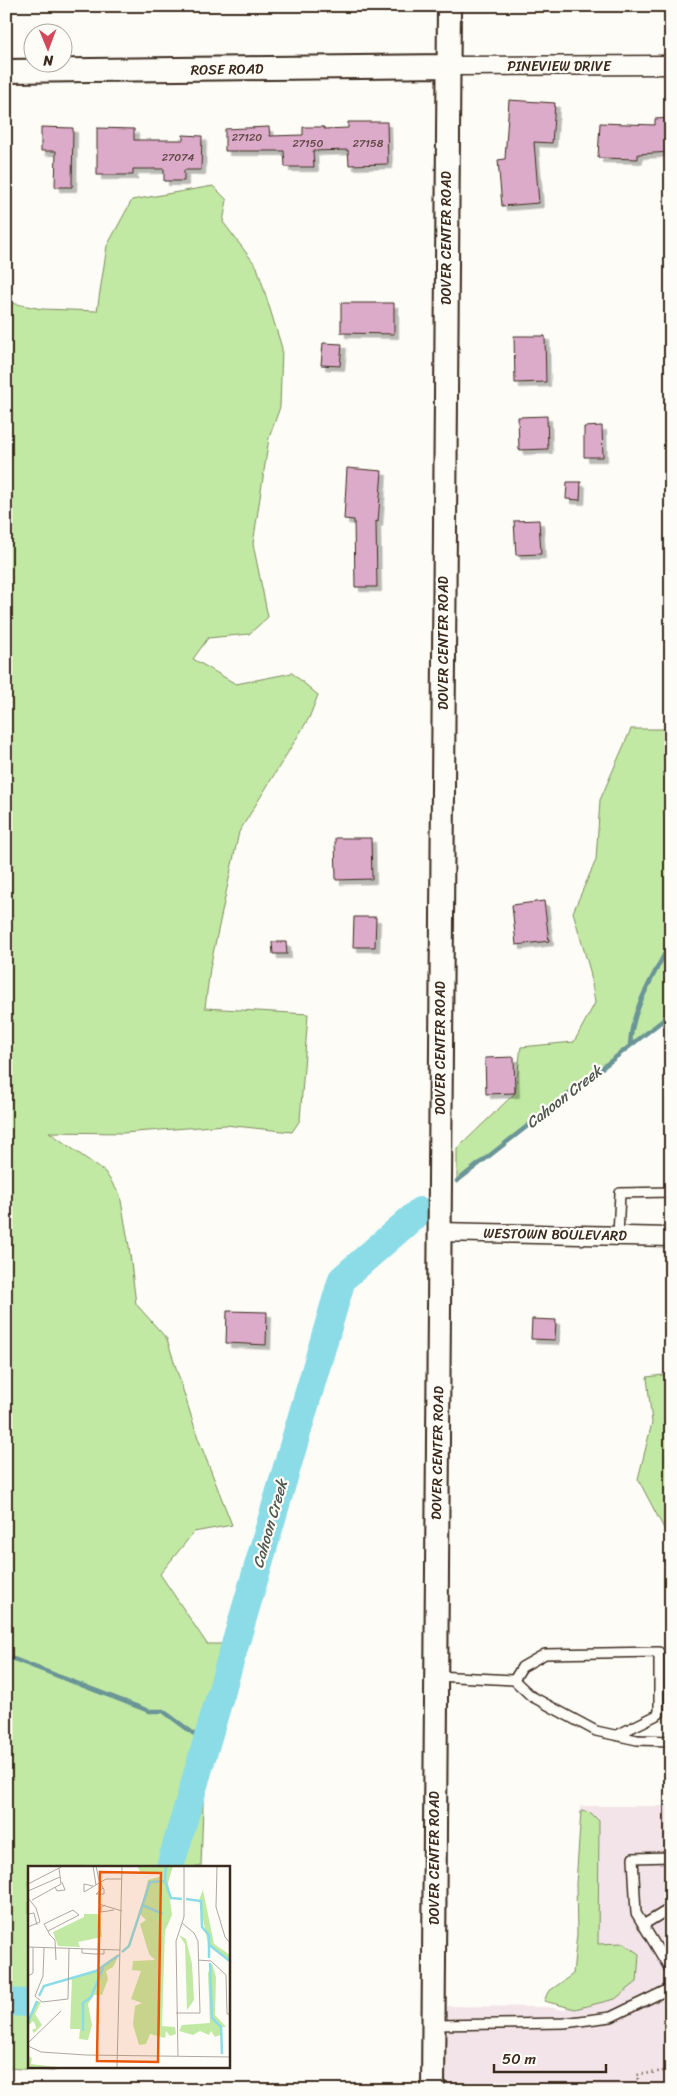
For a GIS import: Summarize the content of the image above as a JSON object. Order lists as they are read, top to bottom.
{
  "streets": {
    "street": [
      "PINEVIEW DRIVE",
      "ROSE ROAD",
      "DOVER CENTER ROAD",
      "WESTOWN BOULEVARD"
    ]
  },
  "crossings": [
    ["PINEVIEW DRIVE", "ROSE ROAD"],
    ["PINEVIEW DRIVE", "DOVER CENTER ROAD"],
    ["ROSE ROAD", "DOVER CENTER ROAD"],
    ["DOVER CENTER ROAD", "WESTOWN BOULEVARD"]
  ],
  "water": ["Cahoon Creek"],
  "house_numbers": [
    "27120",
    "27150",
    "27158",
    "27074"
  ],
  "scale_bar": "50 m",
  "north": "bottom"
}
